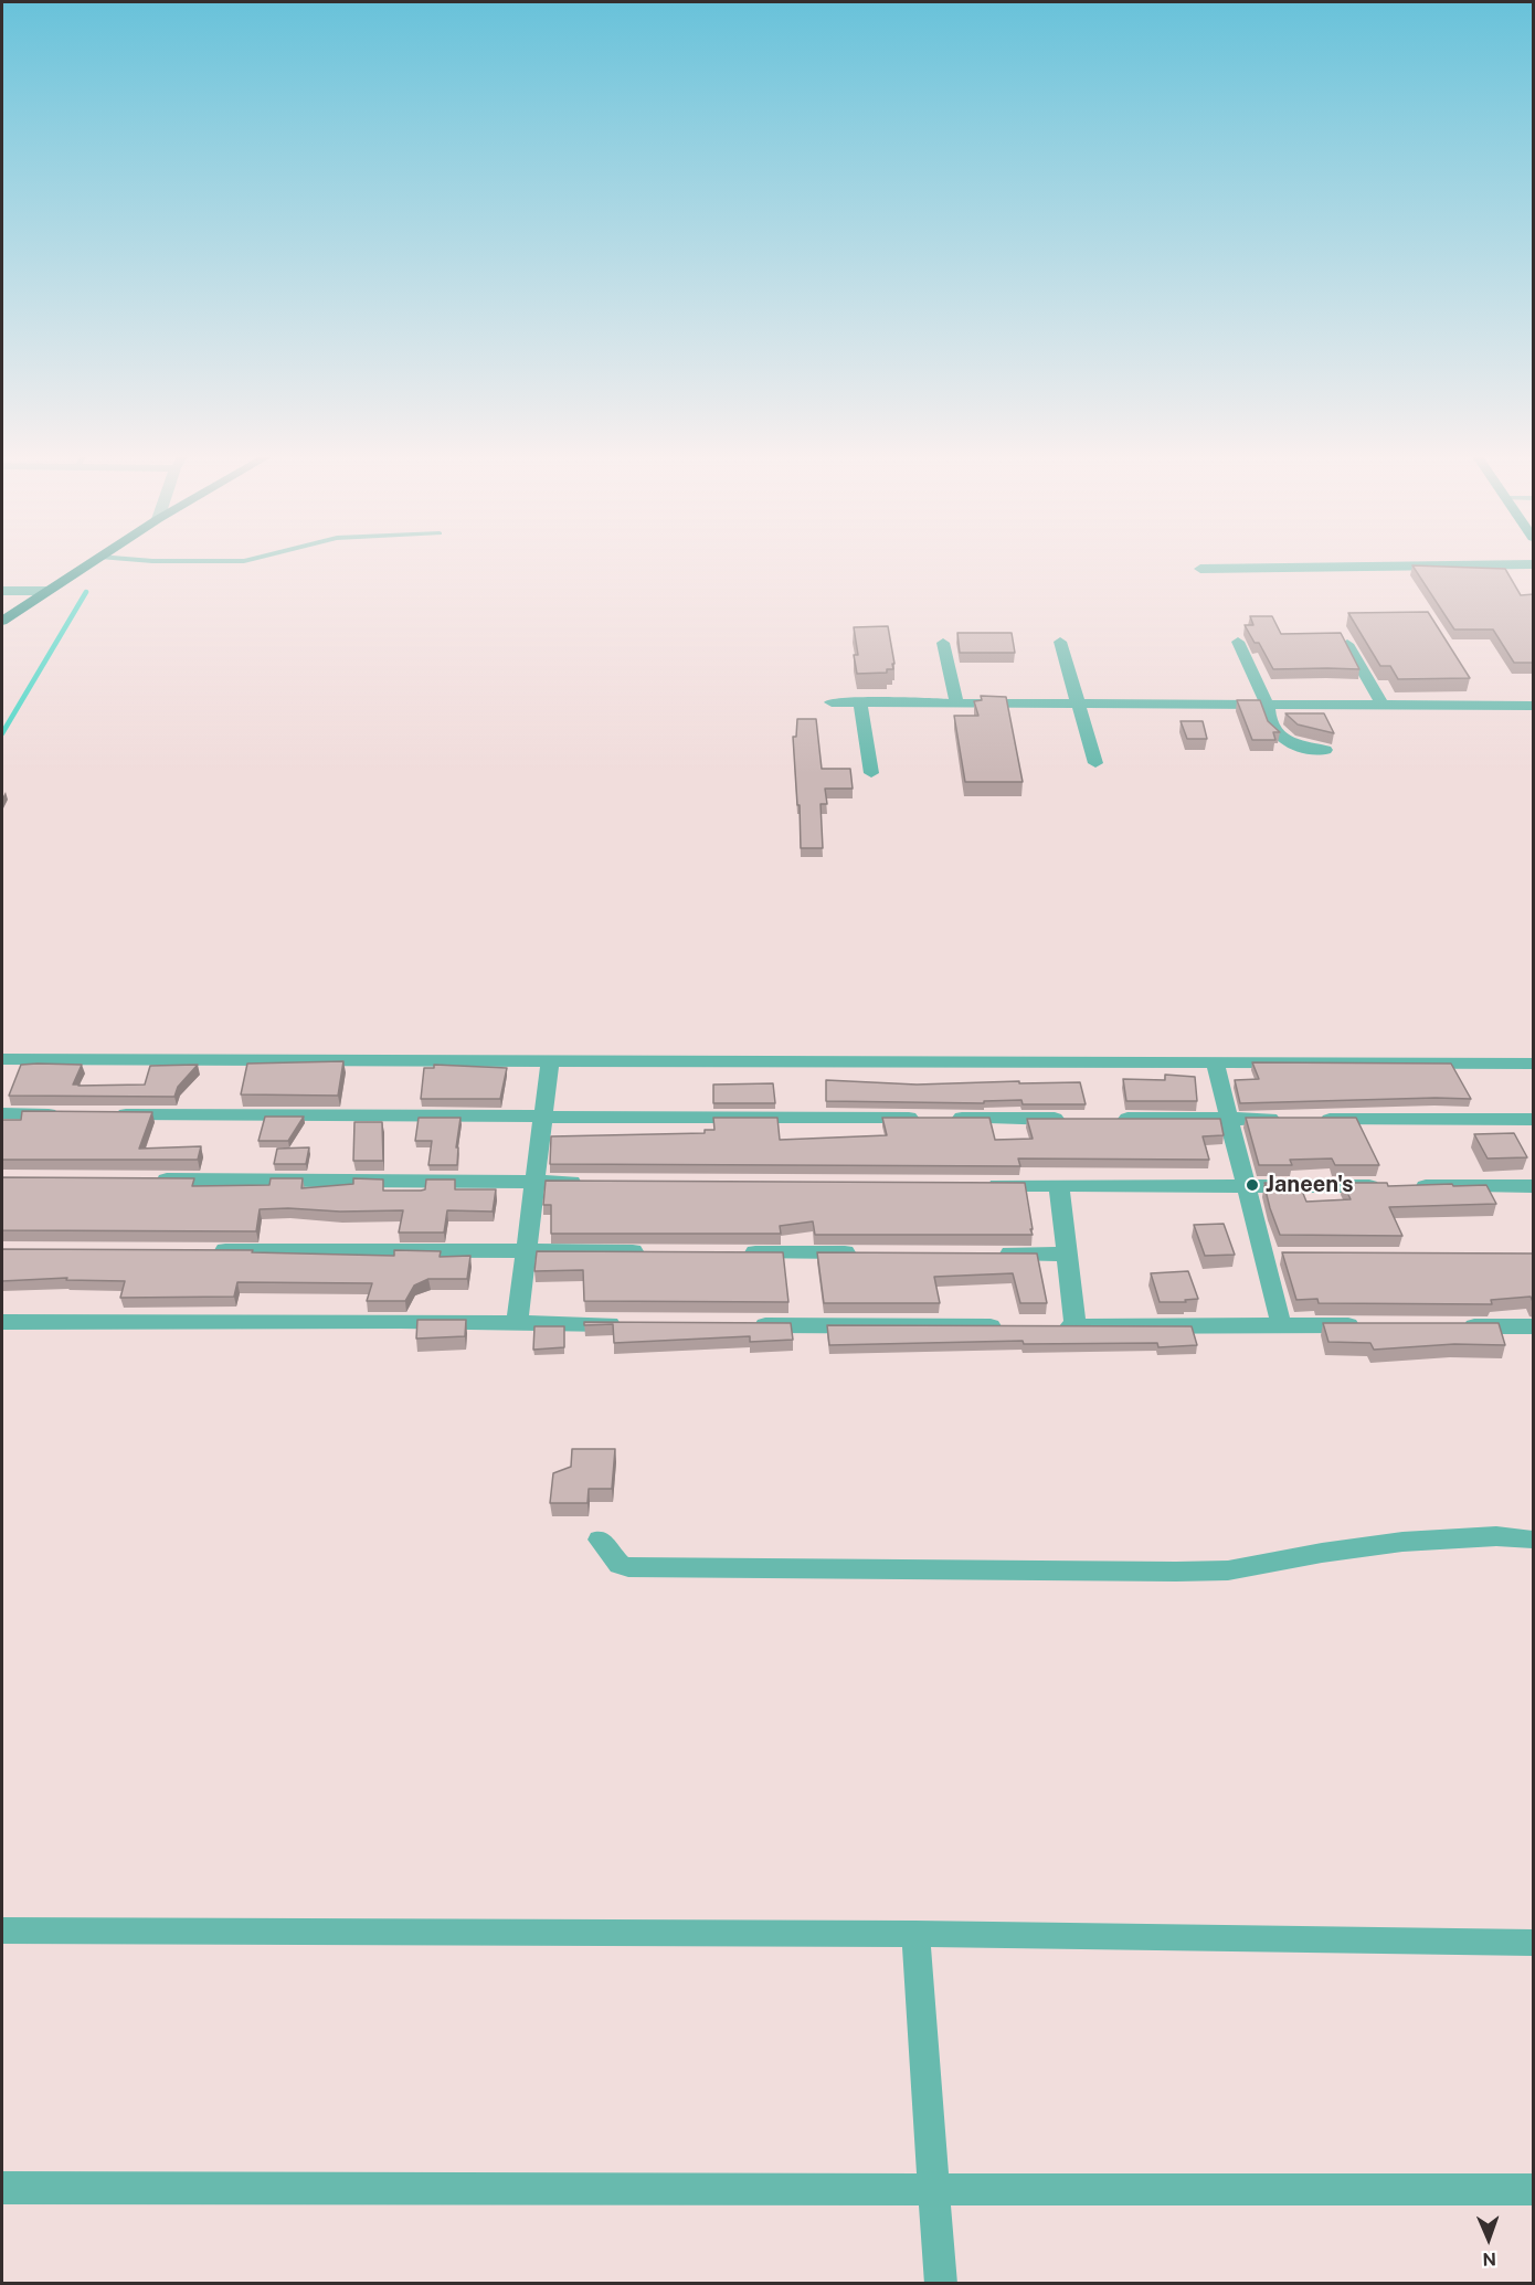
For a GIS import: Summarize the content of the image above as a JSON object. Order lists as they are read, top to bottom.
{
  "places": ["Janeen's"],
  "north": "bottom"
}
